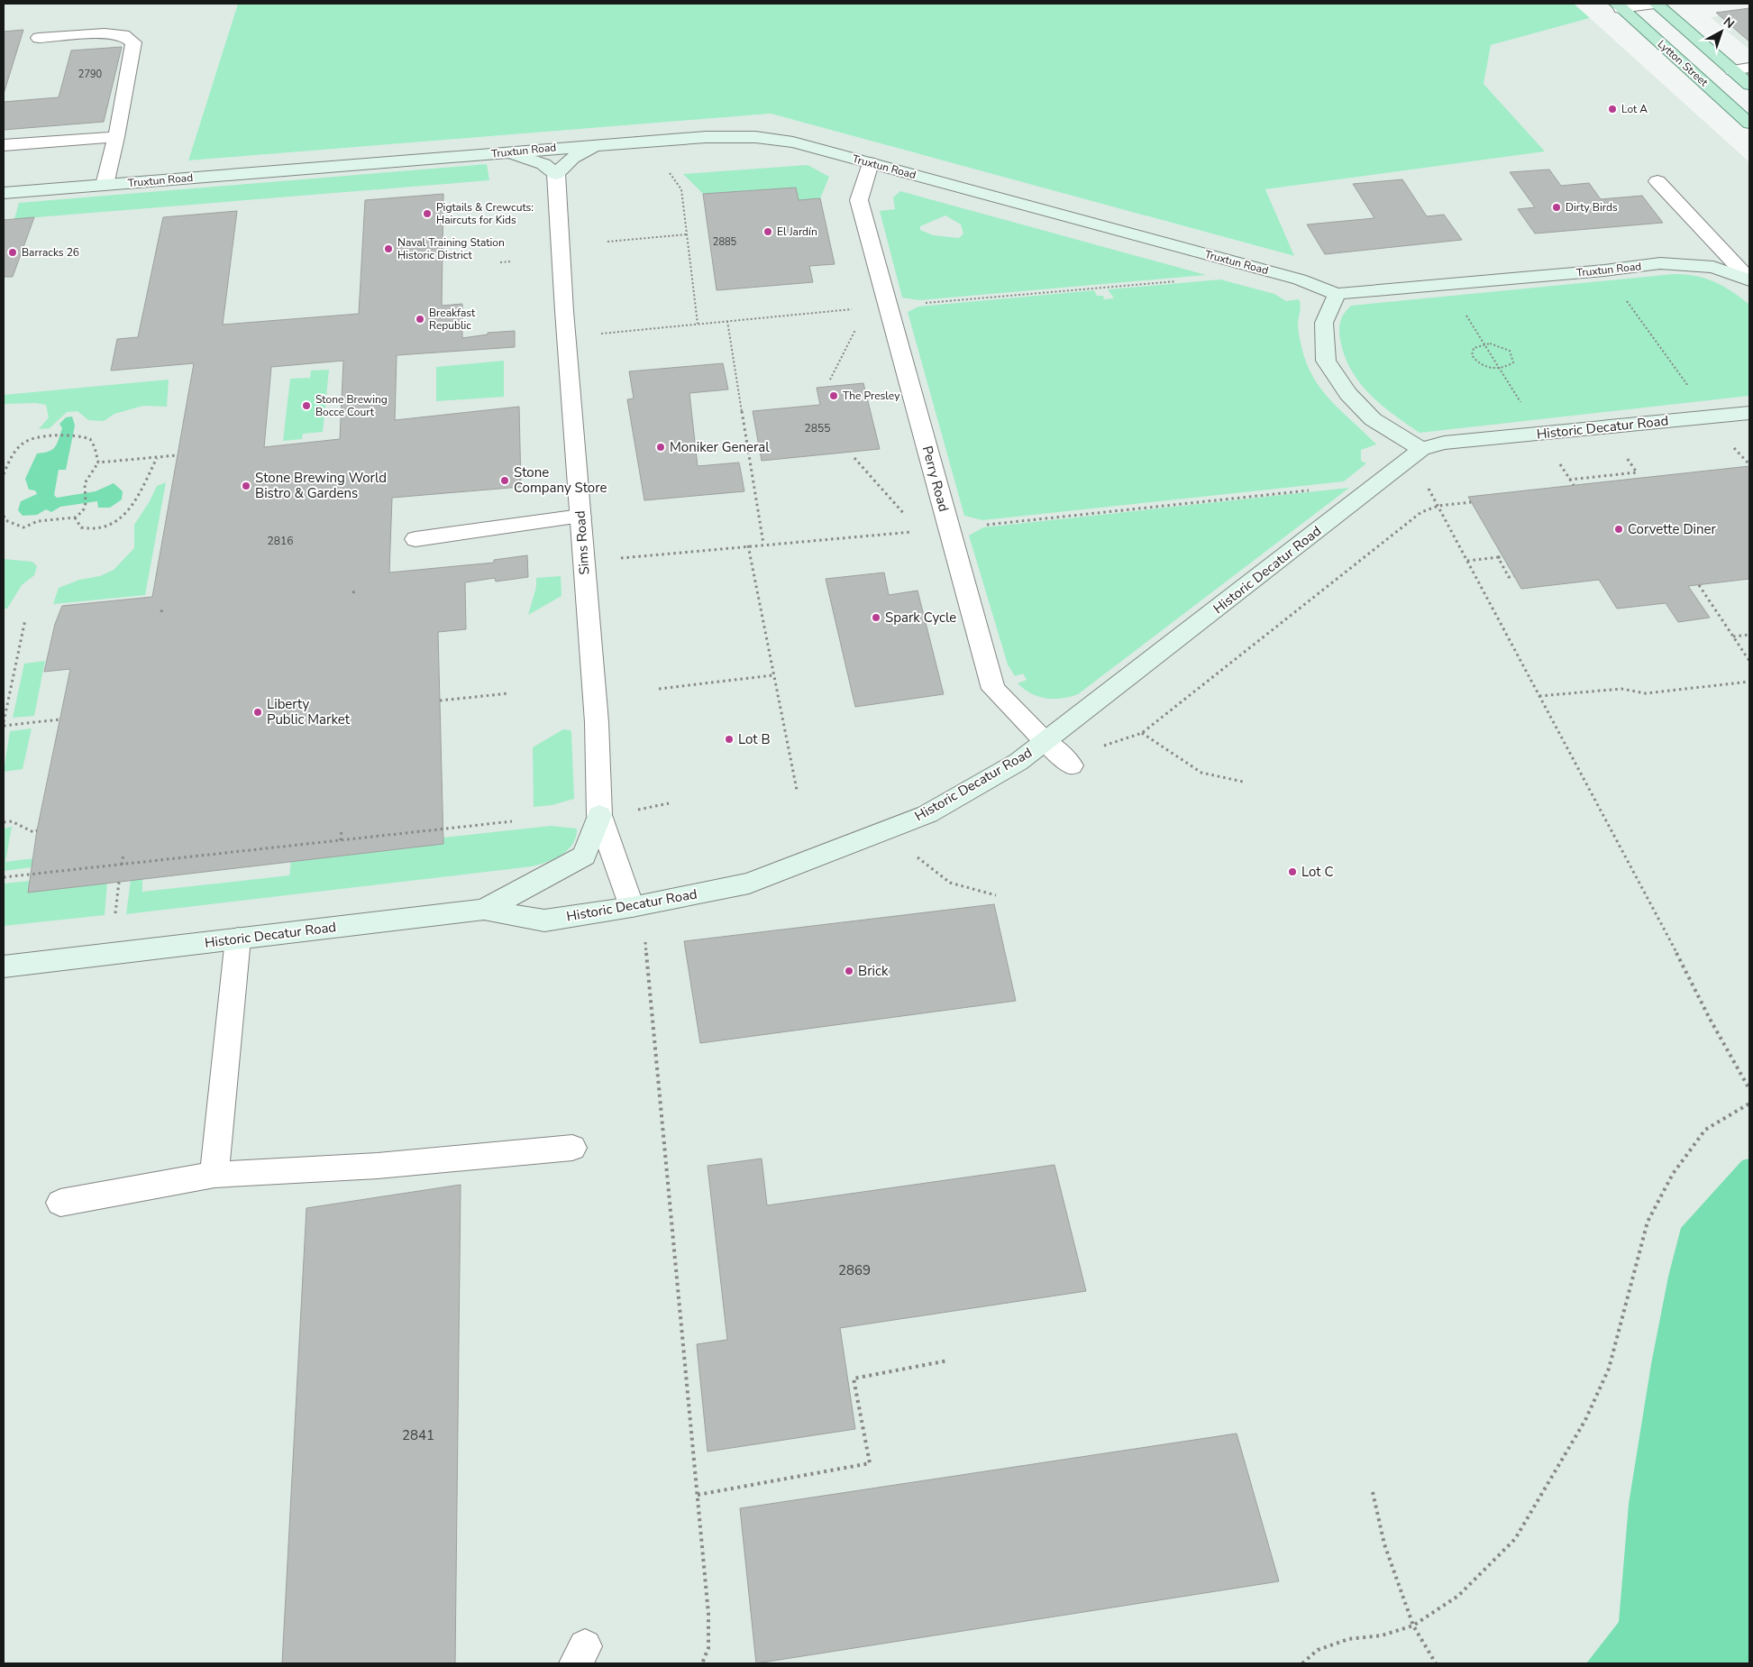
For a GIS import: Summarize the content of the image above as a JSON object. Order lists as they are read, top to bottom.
{
  "streets": {
    "main road": ["Lytton Street"],
    "street": [
      "Truxtun Road",
      "Historic Decatur Road",
      "Perry Road",
      "Sims Road"
    ]
  },
  "crossings": [
    ["Truxtun Road", "Perry Road"],
    ["Historic Decatur Road", "Perry Road"],
    ["Historic Decatur Road", "Sims Road"]
  ],
  "places": [
    "Lot A",
    "Dirty Birds",
    "Pigtails & Crewcuts: Haircuts for Kids",
    "El Jardín",
    "Naval Training Station Historic District",
    "Barracks 26",
    "Breakfast Republic",
    "The Presley",
    "Stone Brewing Bocce Court",
    "Moniker General",
    "Stone Company Store",
    "Stone Brewing World Bistro & Gardens",
    "Corvette Diner",
    "Spark Cycle",
    "Liberty Public Market",
    "Lot B",
    "Lot C",
    "Brick"
  ],
  "house_numbers": [
    "2790",
    "2885",
    "2855",
    "2816",
    "2869",
    "2841"
  ],
  "north": "top right"
}
